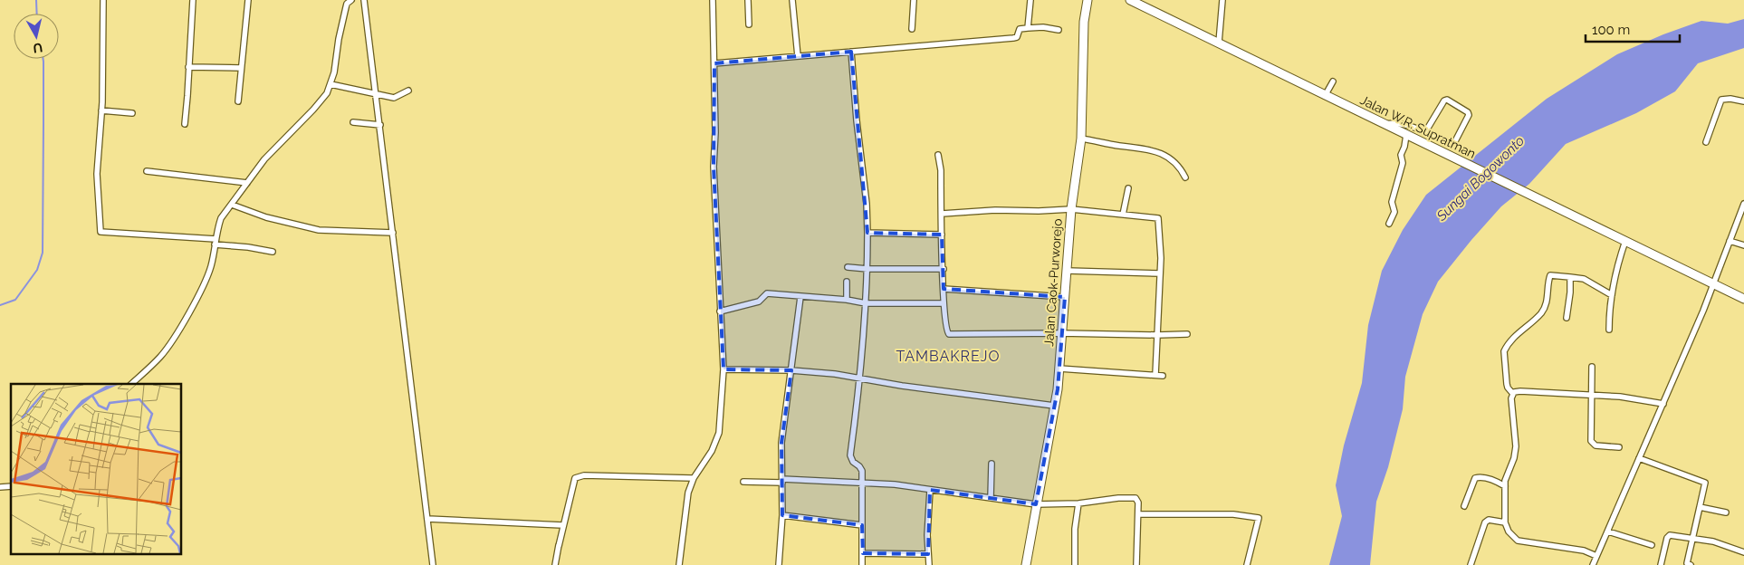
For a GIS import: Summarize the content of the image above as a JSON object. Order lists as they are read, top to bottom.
{
  "streets": {
    "main road": ["Jalan W.R. Supratman", "Jalan Caok-Purworejo"]
  },
  "districts": ["TAMBAKREJO"],
  "water": ["Sungai Bogowonto"],
  "scale_bar": "100 m",
  "north": "bottom"
}
